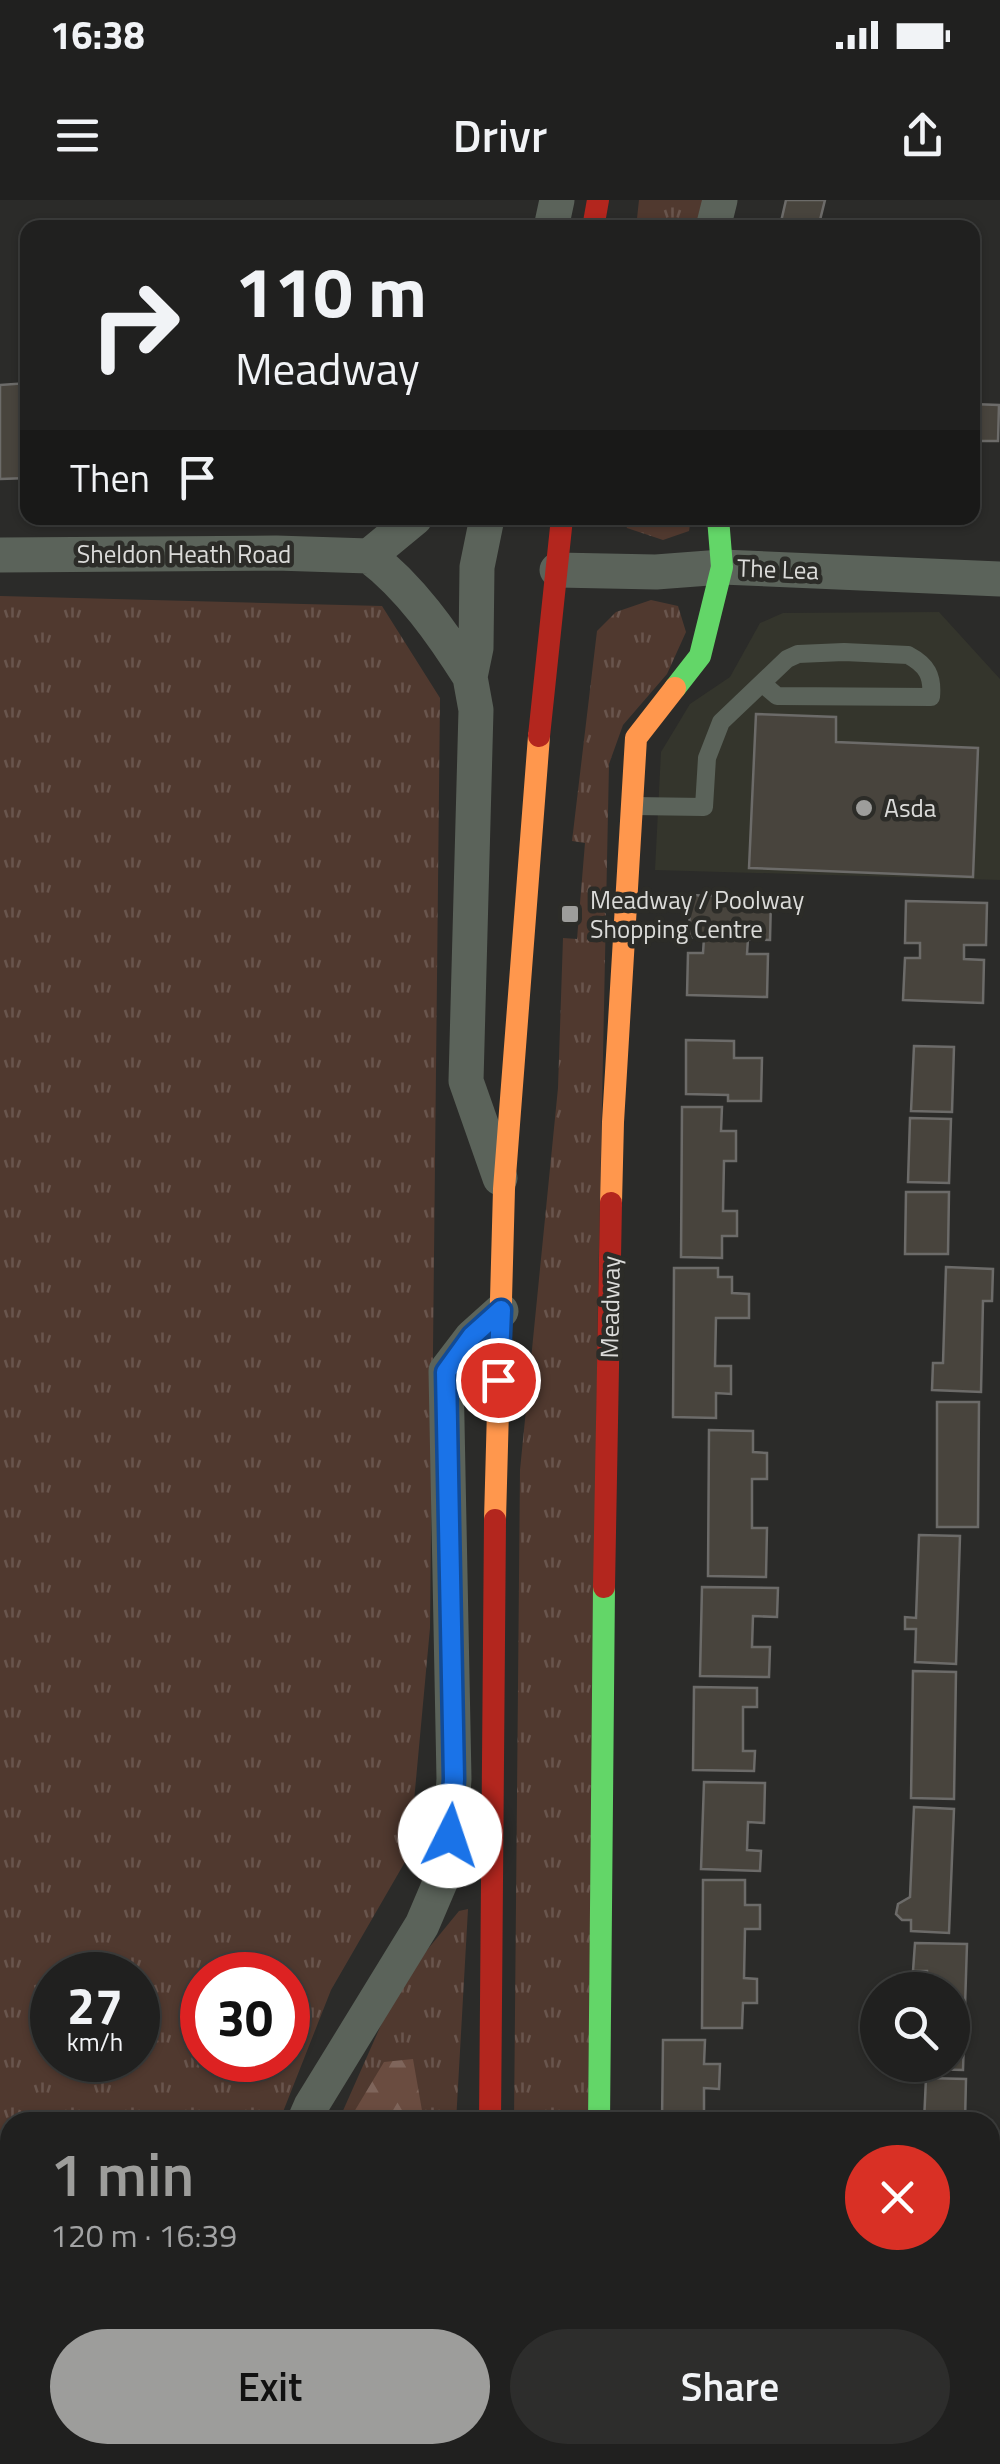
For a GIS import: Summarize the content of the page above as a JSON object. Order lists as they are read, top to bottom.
{
  "streets": {
    "street": ["Sheldon Heath Road", "The Lea", "Meadway"]
  },
  "crossings": [
    ["The Lea", "Meadway"]
  ],
  "places": {
    "other": ["Asda"],
    "transit": ["Meadway / Poolway Shopping Centre"]
  },
  "page": {
    "status": "16:38",
    "header": "Drivr",
    "turn": ["110 m", "Meadway"],
    "then": "Then",
    "speed": "27 km/h",
    "limit": "30",
    "heading": ["1 min", "120 m · 16:39"],
    "buttons": ["Exit", "Share"]
  }
}
